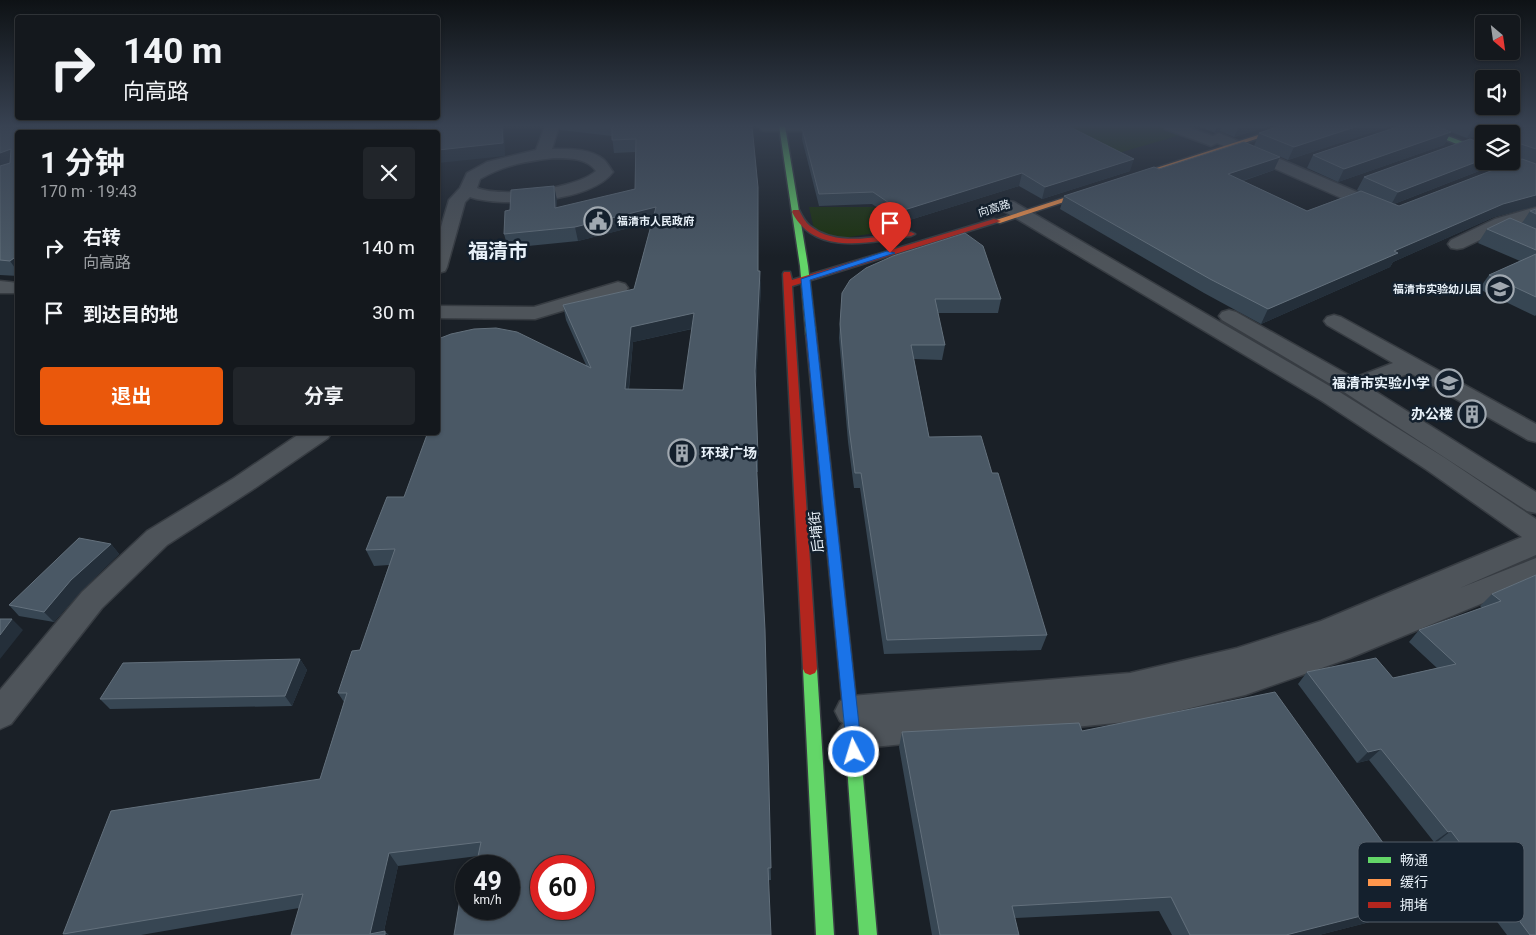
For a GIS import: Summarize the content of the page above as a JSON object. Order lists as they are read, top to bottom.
{
  "streets": {
    "main road": ["向高路", "后埔街"]
  },
  "crossings": [
    ["向高路", "后埔街"]
  ],
  "districts": ["福清市"],
  "places": {
    "public building": ["福清市人民政府"],
    "school or university": ["福清市实验幼儿园", "福清市实验小学"],
    "building": ["办公楼", "环球广场"]
  },
  "legend": ["畅通", "缓行", "拥堵"],
  "north": "bottom right",
  "page": {
    "turn": ["140 m", "向高路"],
    "heading": ["1 分钟", "170 m · 19:43"],
    "list": [
      {
        "name": "右转",
        "note": "向高路",
        "value": "140 m"
      },
      {
        "name": "到达目的地",
        "value": "30 m"
      }
    ],
    "buttons": ["退出", "分享"],
    "speed": "49 km/h",
    "limit": "60"
  }
}
